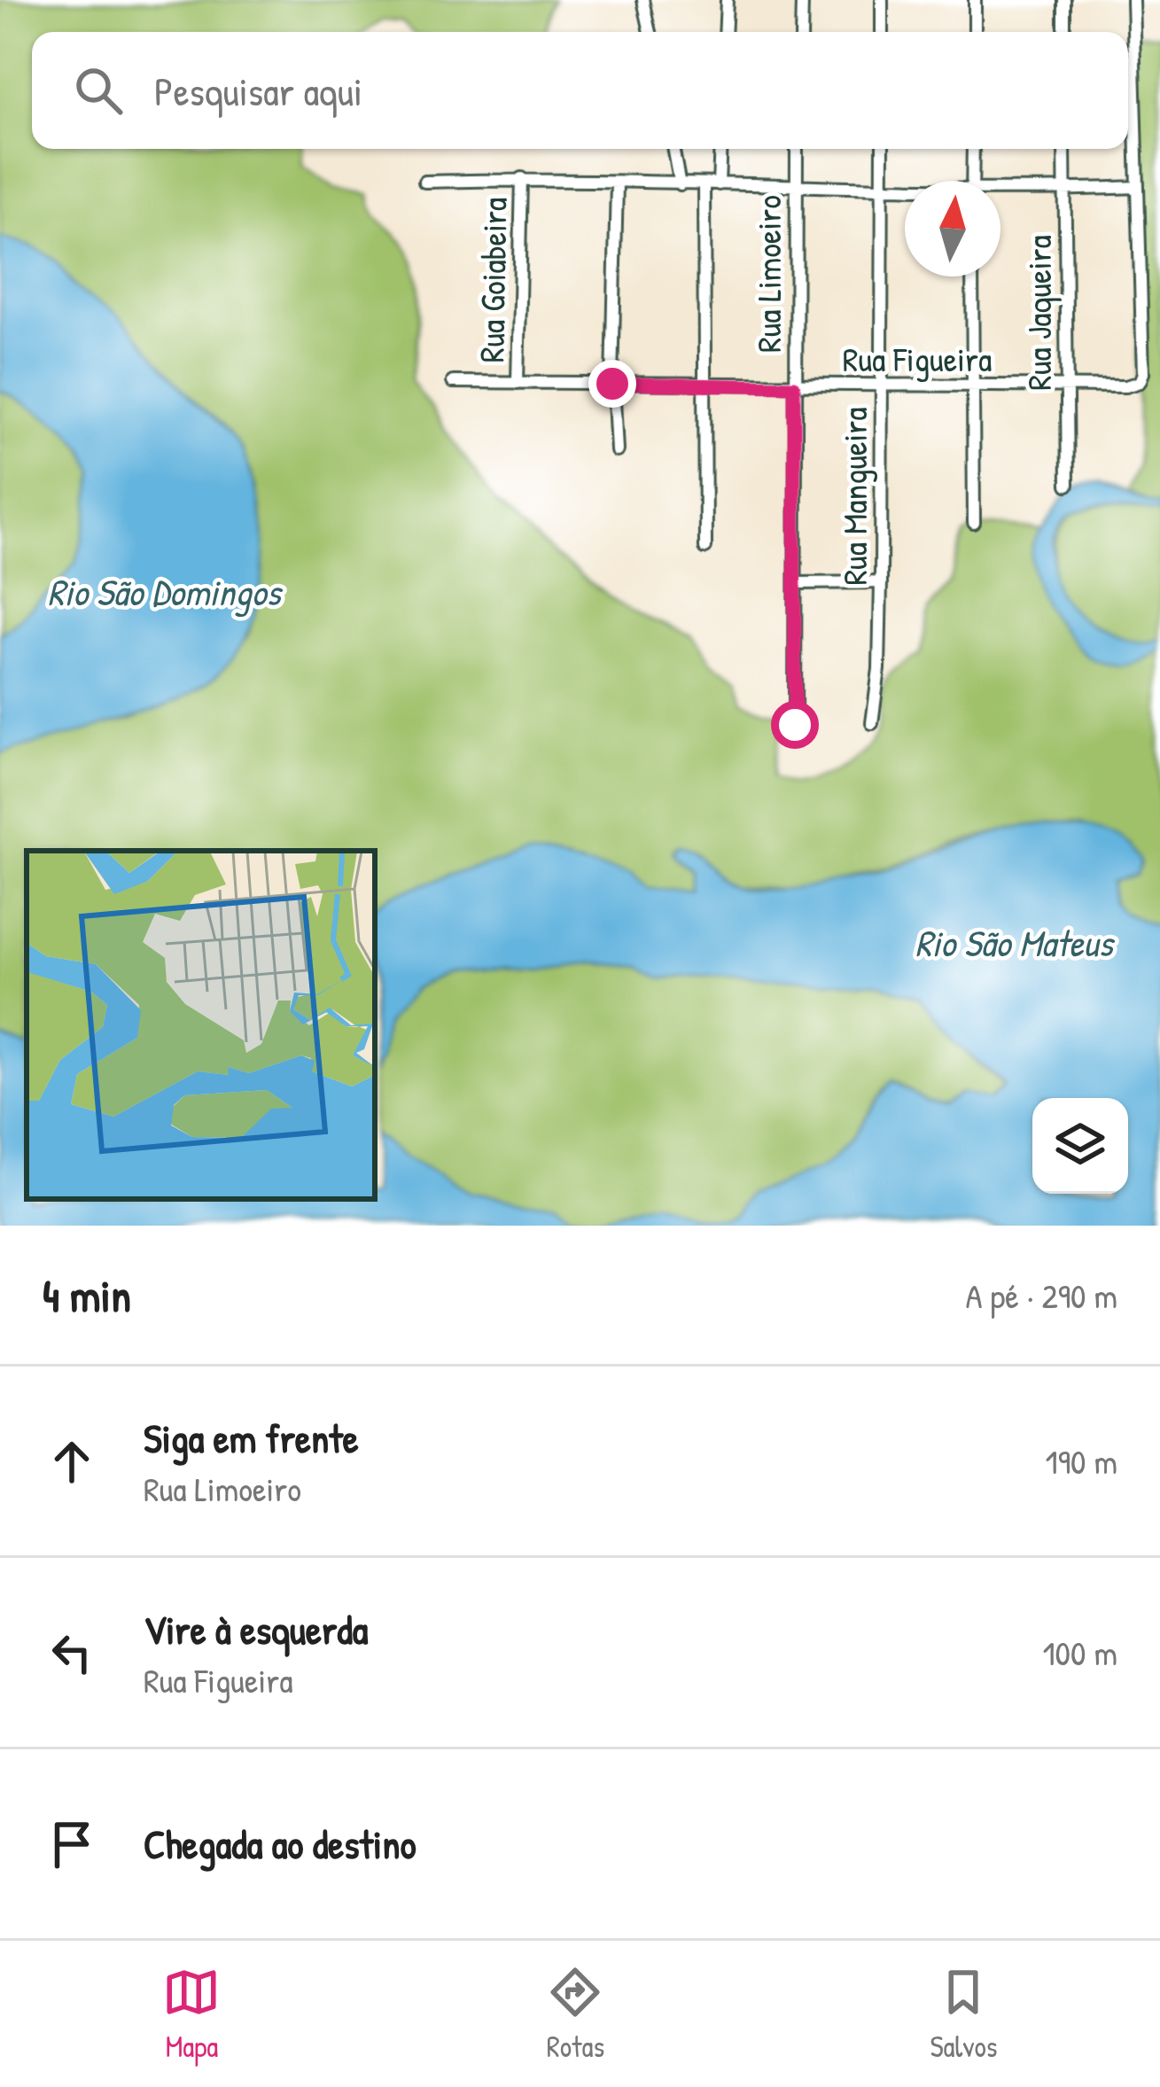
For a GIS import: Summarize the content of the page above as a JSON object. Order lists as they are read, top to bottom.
{
  "streets": {
    "street": [
      "Rua Limoeiro",
      "Rua Goiabeira",
      "Rua Jaqueira",
      "Rua Figueira",
      "Rua Mangueira"
    ]
  },
  "crossings": [
    ["Rua Limoeiro", "Rua Figueira"],
    ["Rua Goiabeira", "Rua Figueira"],
    ["Rua Jaqueira", "Rua Figueira"],
    ["Rua Figueira", "Rua Mangueira"]
  ],
  "water": ["Rio São Domingos", "Rio São Mateus"],
  "north": "top",
  "page": {
    "search": "Pesquisar aqui",
    "heading": ["4 min", "A pé · 290 m"],
    "list": [
      ["Siga em frente", "Rua Limoeiro", "190 m"],
      ["Vire à esquerda", "Rua Figueira", "100 m"],
      "Chegada ao destino"
    ],
    "nav": ["Mapa", "Rotas", "Salvos"]
  }
}
